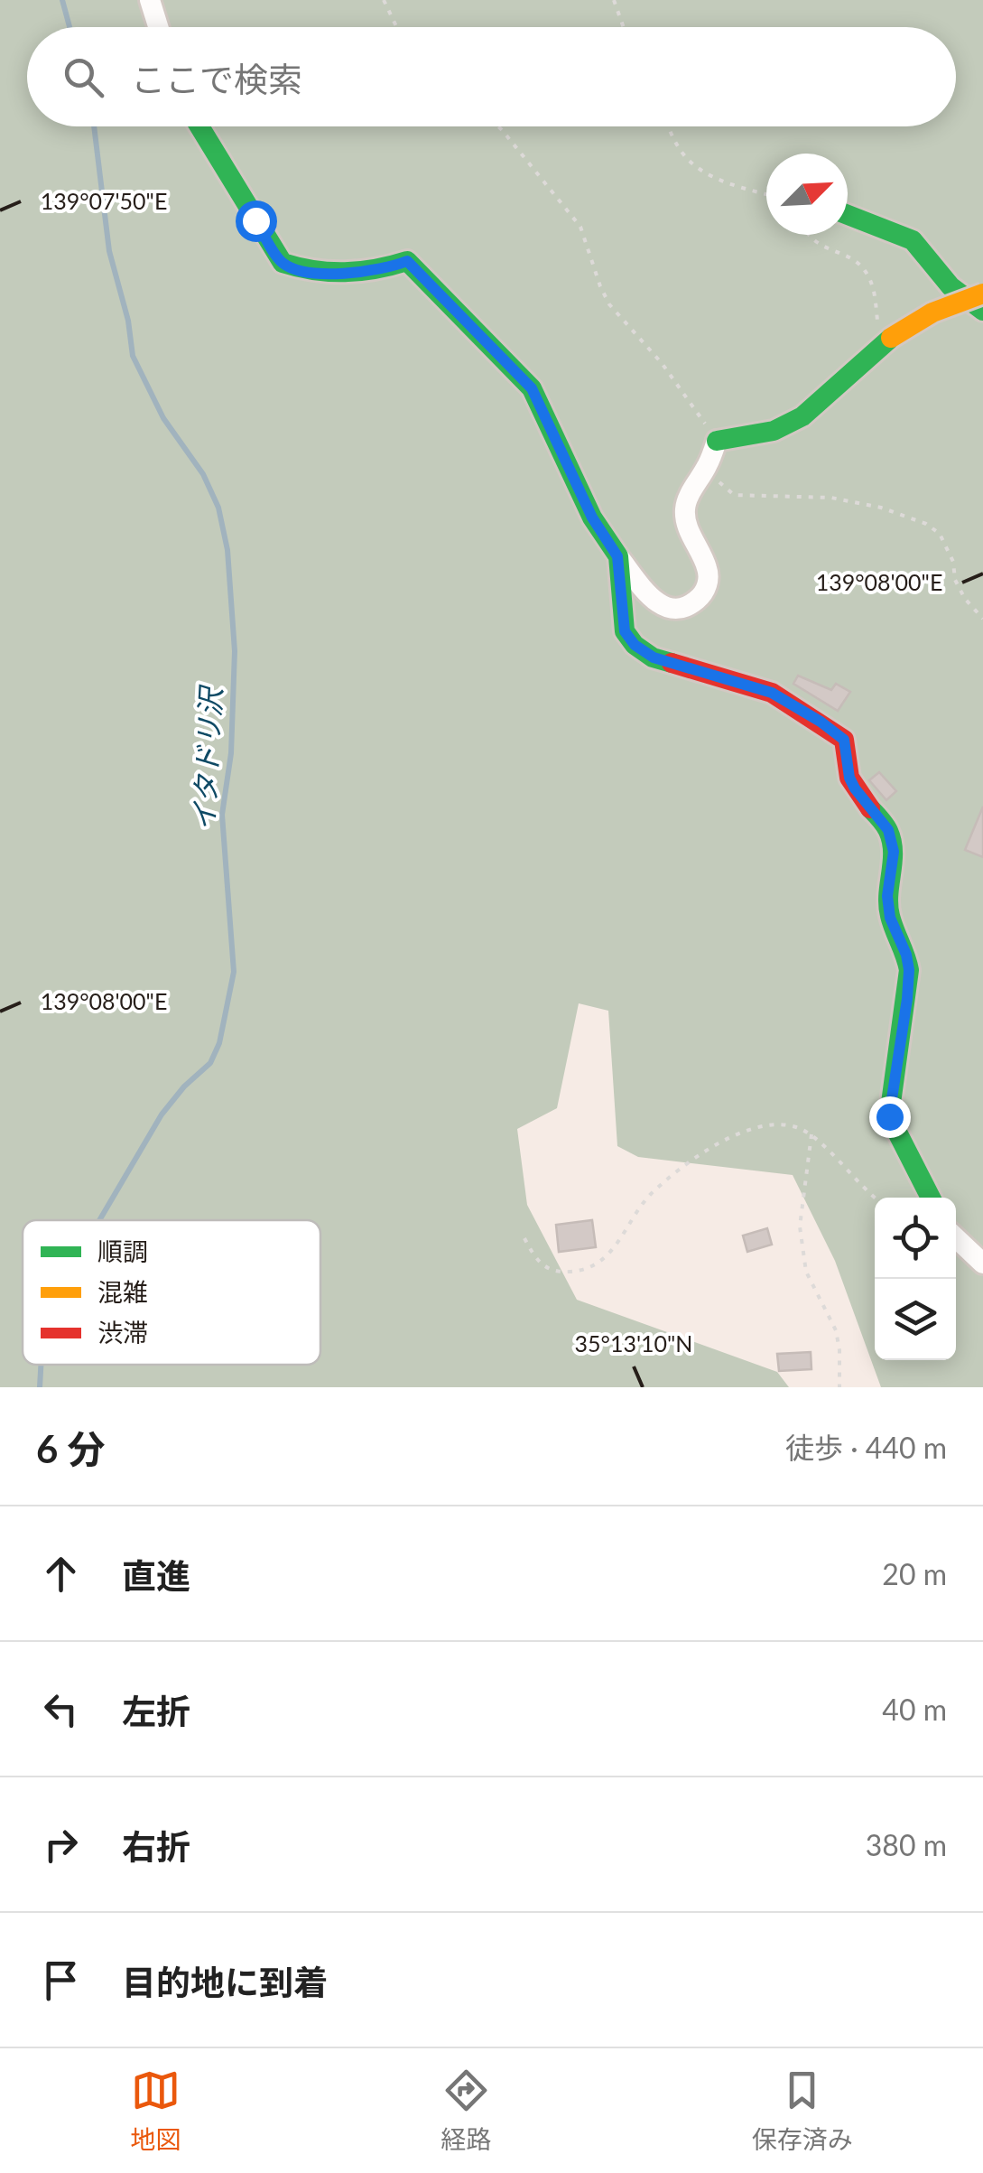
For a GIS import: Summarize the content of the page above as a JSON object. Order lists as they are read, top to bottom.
{
  "water": ["イタドリ沢"],
  "legend": ["順調", "混雑", "渋滞"],
  "north": "top right",
  "page": {
    "search": "ここで検索",
    "heading": ["6 分", "徒歩 · 440 m"],
    "list": [
      ["直進", "20 m"],
      ["左折", "40 m"],
      ["右折", "380 m"],
      "目的地に到着"
    ],
    "nav": ["地図", "経路", "保存済み"]
  },
  "coordinates": ["139°07'50\"E", "139°08'00\"E", "35°13'10\"N"]
}
